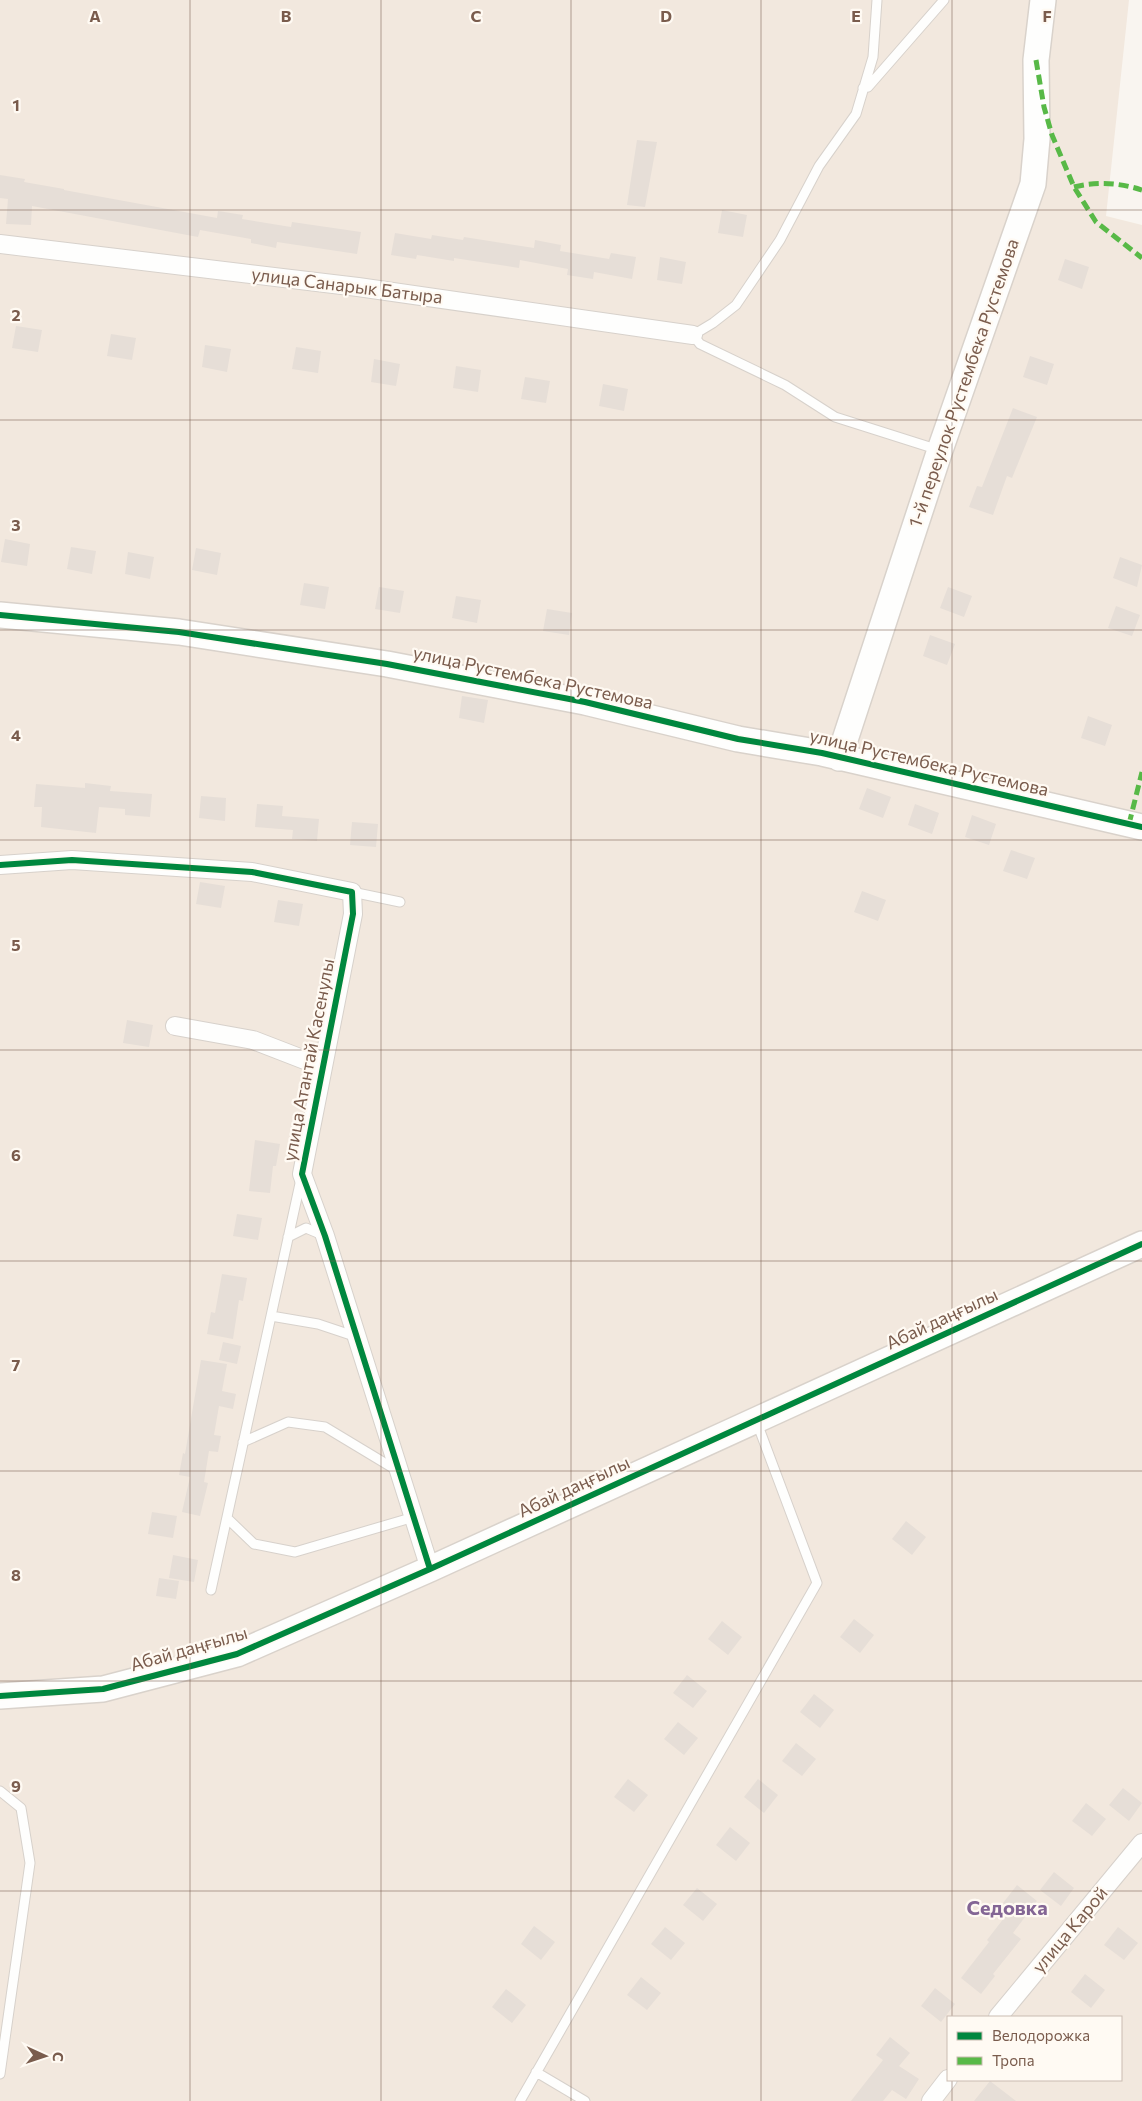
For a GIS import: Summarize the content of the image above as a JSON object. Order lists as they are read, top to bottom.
{
  "streets": {
    "street": [
      "улица Санарык Батыра",
      "1-й переулок Рустембека Рустемова",
      "улица Рустембека Рустемова",
      "улица Атантай Касенулы",
      "Абай даңғылы",
      "улица Карой"
    ]
  },
  "crossings": [
    ["1-й переулок Рустембека Рустемова", "улица Рустембека Рустемова"],
    ["улица Атантай Касенулы", "Абай даңғылы"]
  ],
  "districts": ["Седовка"],
  "legend": ["Велодорожка", "Тропа"],
  "north": "right",
  "grid": {
    "columns": [
      "A",
      "B",
      "C",
      "D",
      "E",
      "F"
    ],
    "rows": [
      "1",
      "2",
      "3",
      "4",
      "5",
      "6",
      "7",
      "8",
      "9"
    ]
  }
}
